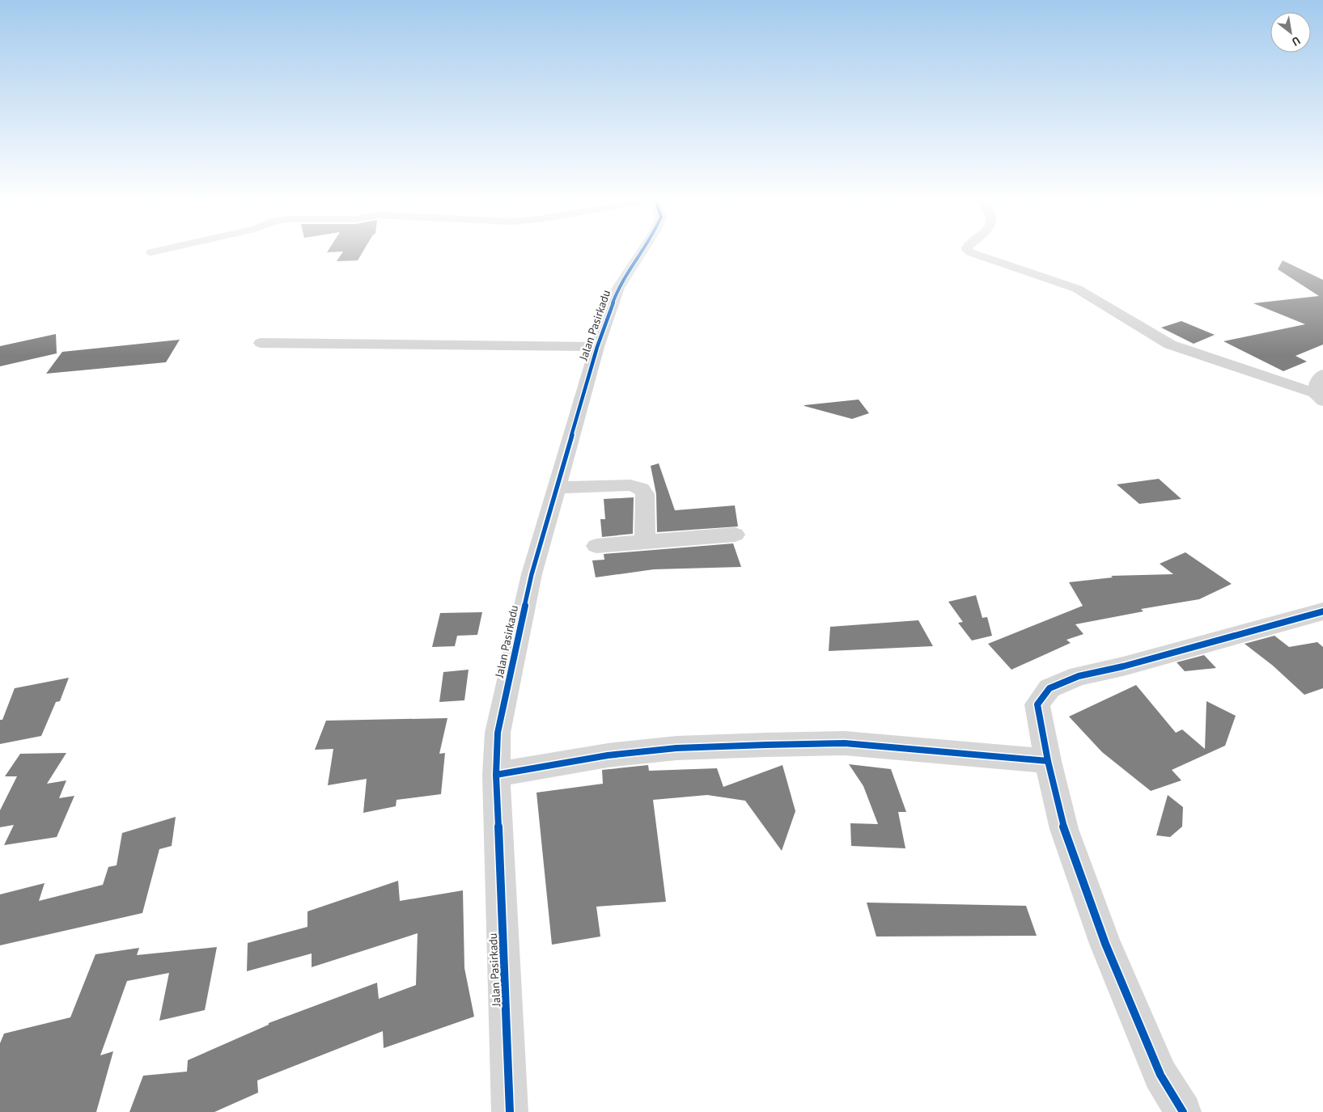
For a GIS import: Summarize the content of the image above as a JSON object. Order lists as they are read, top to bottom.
{
  "streets": {
    "street": ["Jalan Pasirkadu"]
  },
  "north": "bottom right"
}
